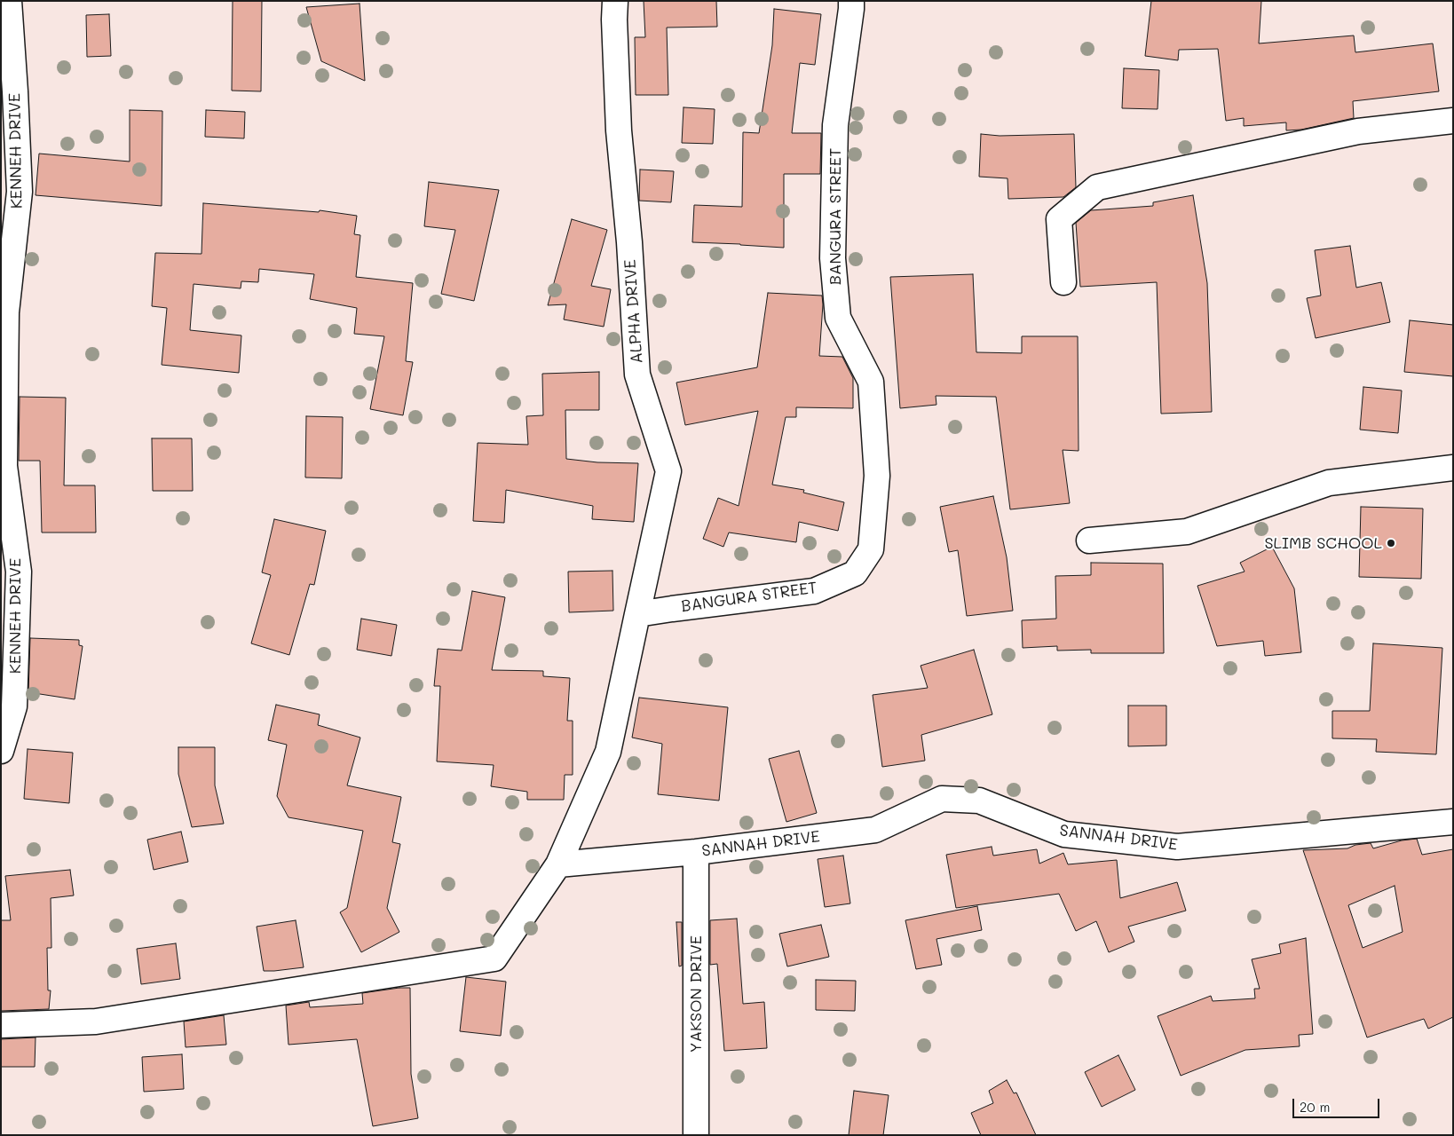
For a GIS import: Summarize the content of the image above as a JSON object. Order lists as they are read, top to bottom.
{
  "streets": {
    "street": [
      "KENNEH DRIVE",
      "BANGURA STREET",
      "ALPHA DRIVE",
      "SANNAH DRIVE",
      "YAKSON DRIVE"
    ]
  },
  "crossings": [
    ["BANGURA STREET", "ALPHA DRIVE"],
    ["SANNAH DRIVE", "YAKSON DRIVE"]
  ],
  "places": ["SLIMB SCHOOL"],
  "scale_bar": "20 m"
}
